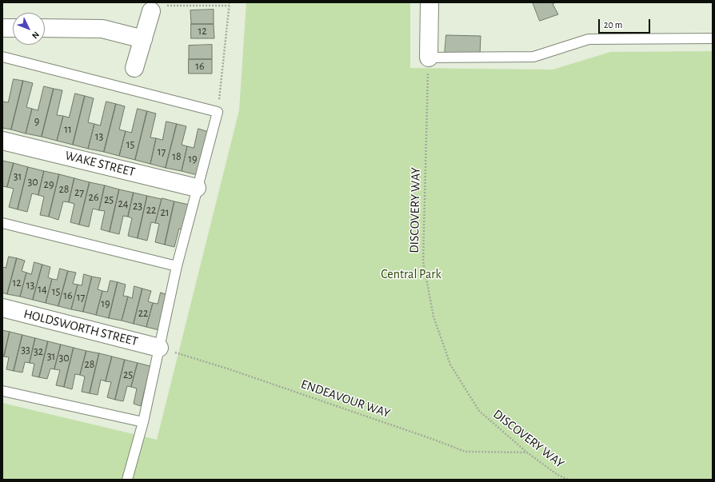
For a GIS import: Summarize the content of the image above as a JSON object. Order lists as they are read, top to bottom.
{
  "streets": {
    "street": ["WAKE STREET", "HOLDSWORTH STREET"],
    "path": ["DISCOVERY WAY", "ENDEAVOUR WAY"]
  },
  "crossings": [
    ["DISCOVERY WAY", "ENDEAVOUR WAY"],
    ["HOLDSWORTH STREET", "ENDEAVOUR WAY"]
  ],
  "parks": ["Central Park"],
  "house_numbers": [
    "12",
    "16",
    "9",
    "11",
    "13",
    "15",
    "17",
    "18",
    "19",
    "31",
    "30",
    "29",
    "28",
    "27",
    "26",
    "25",
    "24",
    "23",
    "22",
    "21",
    "12",
    "13",
    "14",
    "15",
    "16",
    "17",
    "19",
    "22",
    "33",
    "32",
    "31",
    "30",
    "28",
    "25"
  ],
  "scale_bar": "20 m",
  "north": "bottom right"
}
